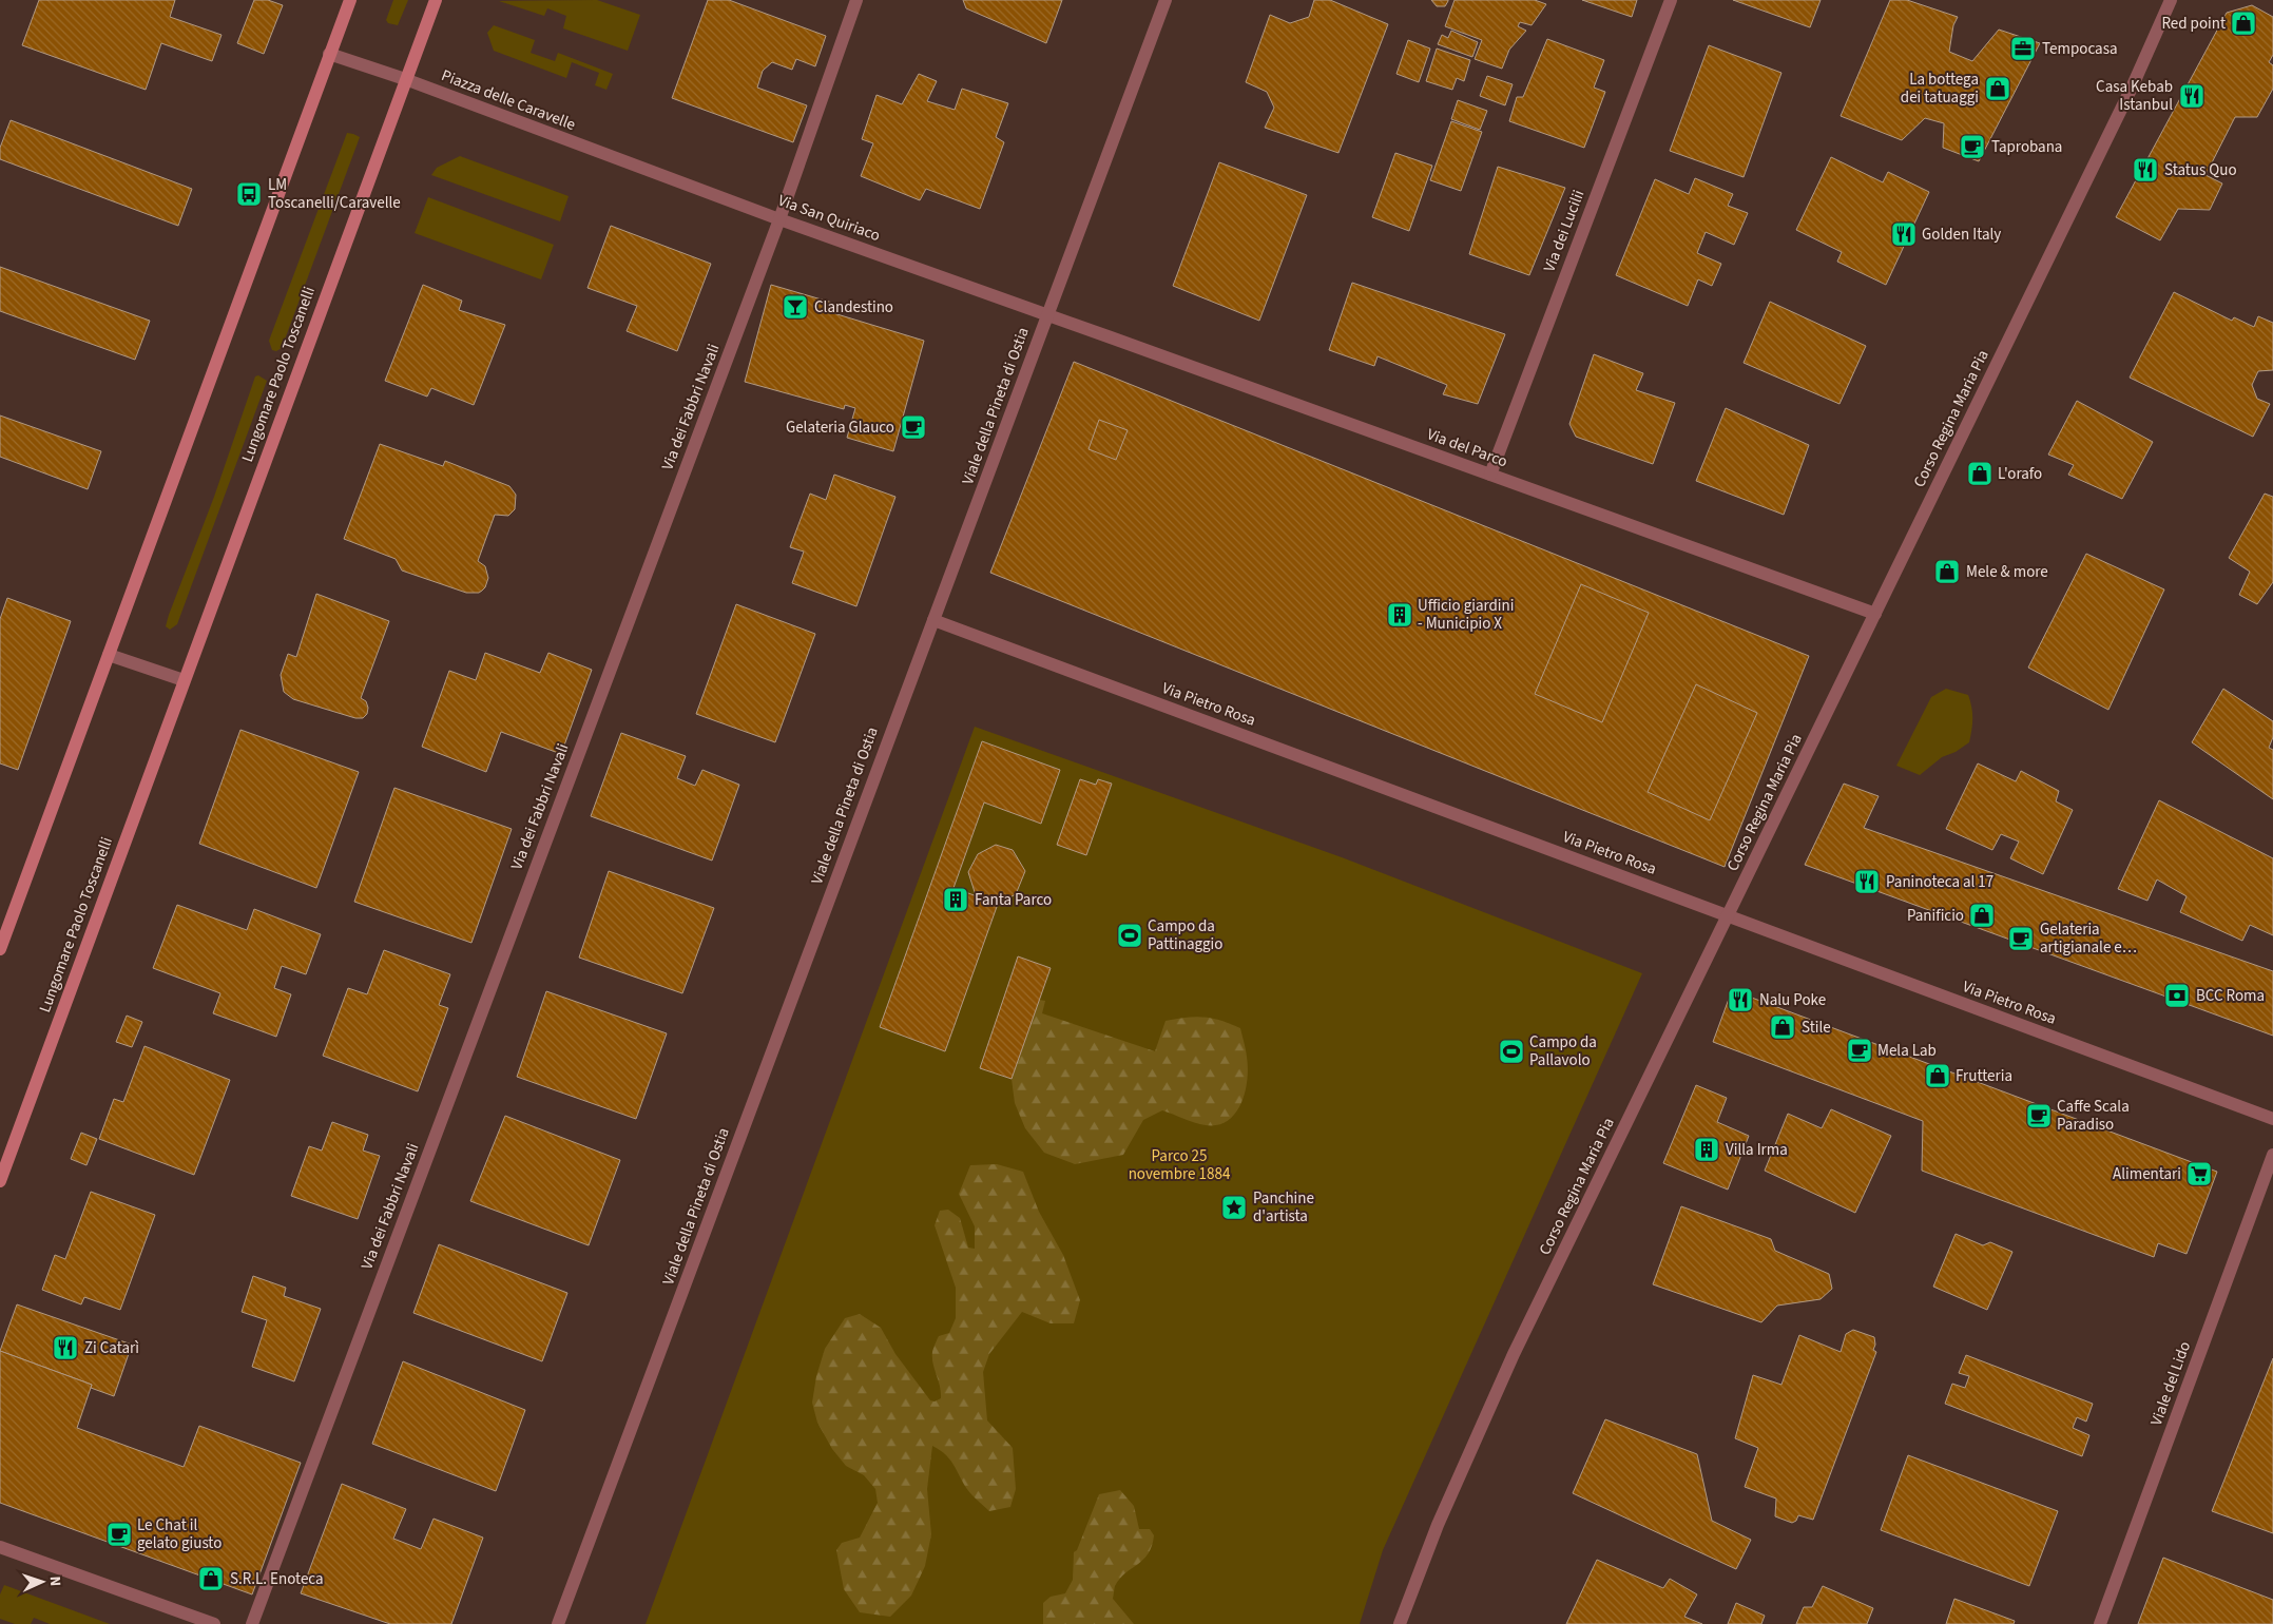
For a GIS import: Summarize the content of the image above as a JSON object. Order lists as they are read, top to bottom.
{
  "streets": {
    "main road": ["Lungomare Paolo Toscanelli"],
    "street": [
      "Piazza delle Caravelle",
      "Via San Quiriaco",
      "Via dei Lucilii",
      "Viale della Pineta di Ostia",
      "Via dei Fabbri Navali",
      "Corso Regina Maria Pia",
      "Via del Parco",
      "Via Pietro Rosa",
      "Viale del Lido"
    ]
  },
  "crossings": [
    ["Piazza delle Caravelle", "Via San Quiriaco"],
    ["Piazza delle Caravelle", "Lungomare Paolo Toscanelli"],
    ["Via San Quiriaco", "Viale della Pineta di Ostia"],
    ["Via San Quiriaco", "Via dei Fabbri Navali"],
    ["Via San Quiriaco", "Via del Parco"],
    ["Via dei Lucilii", "Via del Parco"],
    ["Viale della Pineta di Ostia", "Via del Parco"],
    ["Viale della Pineta di Ostia", "Via Pietro Rosa"],
    ["Corso Regina Maria Pia", "Via del Parco"],
    ["Corso Regina Maria Pia", "Via Pietro Rosa"]
  ],
  "parks": ["Parco 25 novembre 1884"],
  "places": {
    "shop": [
      "Red point",
      "La bottega dei tatuaggi",
      "L'orafo",
      "Mele & more",
      "Panificio",
      "Stile",
      "Frutteria",
      "S.R.L. Enoteca"
    ],
    "office": ["Tempocasa"],
    "restaurant": [
      "Casa Kebab Istanbul",
      "Status Quo",
      "Golden Italy",
      "Paninoteca al 17",
      "Nalu Poke",
      "Zi Catarì"
    ],
    "cafe": [
      "Taprobana",
      "Gelateria Glauco",
      "Gelateria artigianale e…",
      "Mela Lab",
      "Caffe Scala Paradiso",
      "Le Chat il gelato giusto"
    ],
    "bus stop": ["LM Toscanelli/Caravelle"],
    "bar": ["Clandestino"],
    "building": ["Ufficio giardini - Municipio X", "Fanta Parco", "Villa Irma"],
    "sports": ["Campo da Pattinaggio", "Campo da Pallavolo"],
    "bank": ["BCC Roma"],
    "supermarket": ["Alimentari"],
    "place": ["Panchine d'artista"]
  },
  "north": "right"
}
